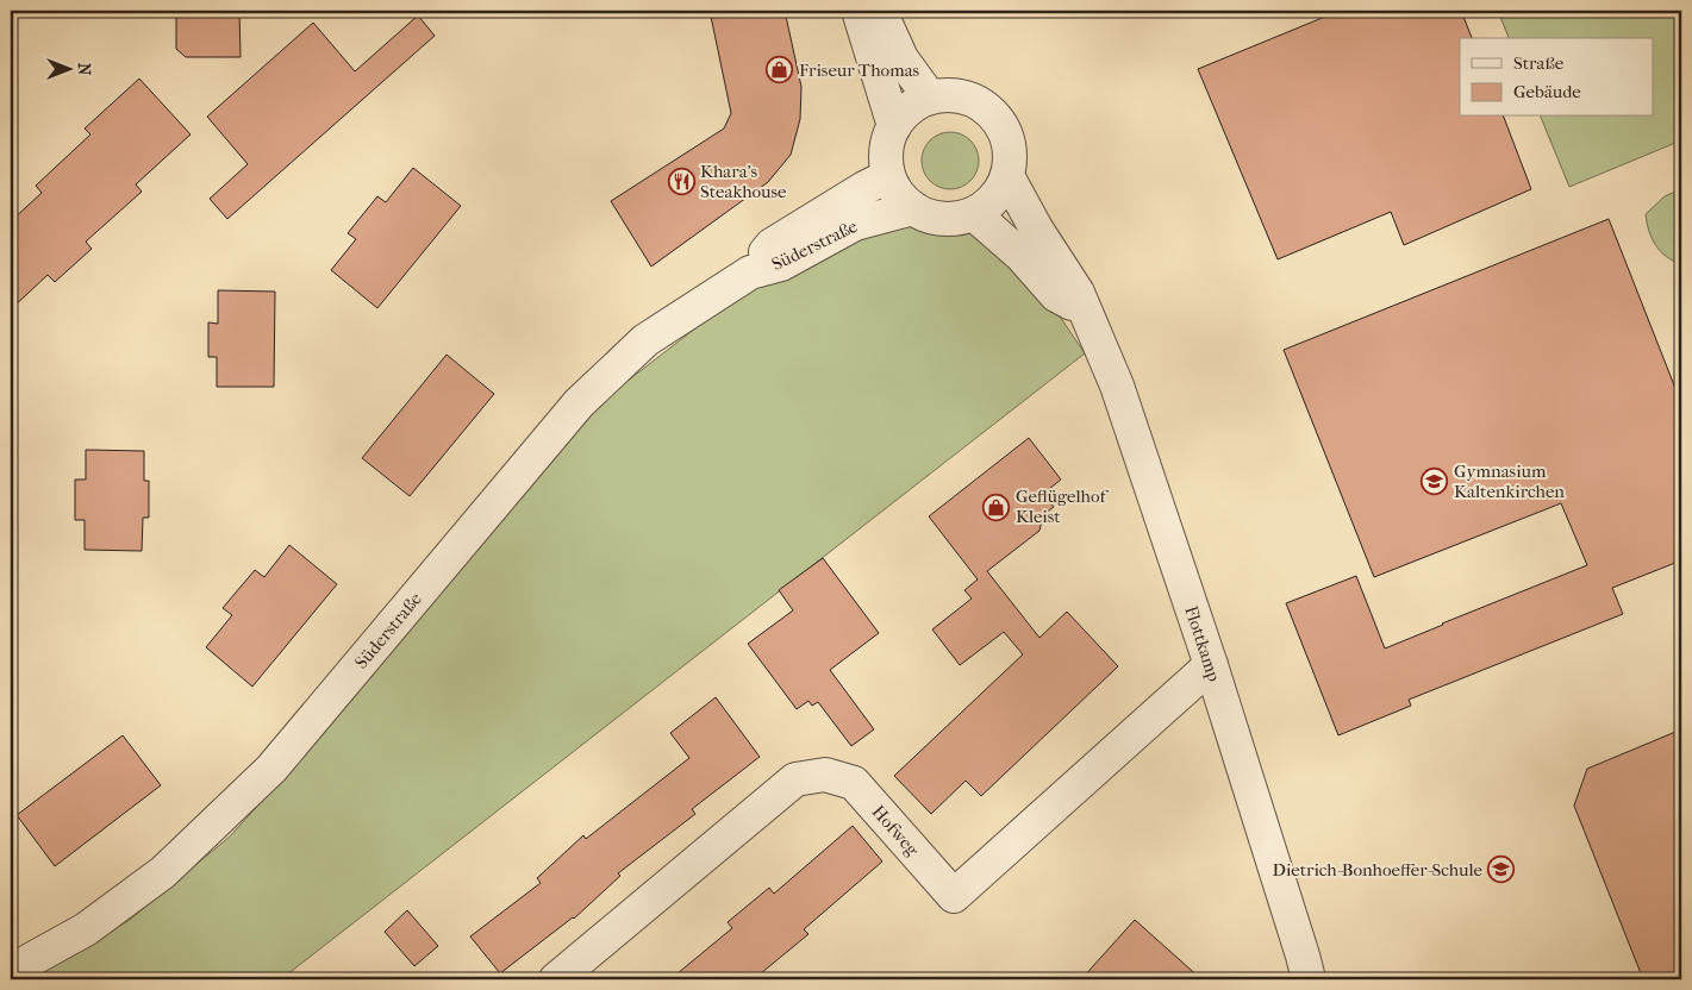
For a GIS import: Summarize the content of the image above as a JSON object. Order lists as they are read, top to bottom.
{
  "streets": {
    "street": ["Süderstraße", "Flottkamp", "Hofweg"]
  },
  "crossings": [
    ["Süderstraße", "Flottkamp"],
    ["Flottkamp", "Hofweg"]
  ],
  "places": {
    "shop": ["Friseur Thomas", "Geflügelhof Kleist"],
    "restaurant": ["Khara's Steakhouse"],
    "school or university": ["Gymnasium Kaltenkirchen", "Dietrich-Bonhoeffer-Schule"]
  },
  "legend": ["Straße", "Gebäude"],
  "north": "right"
}
